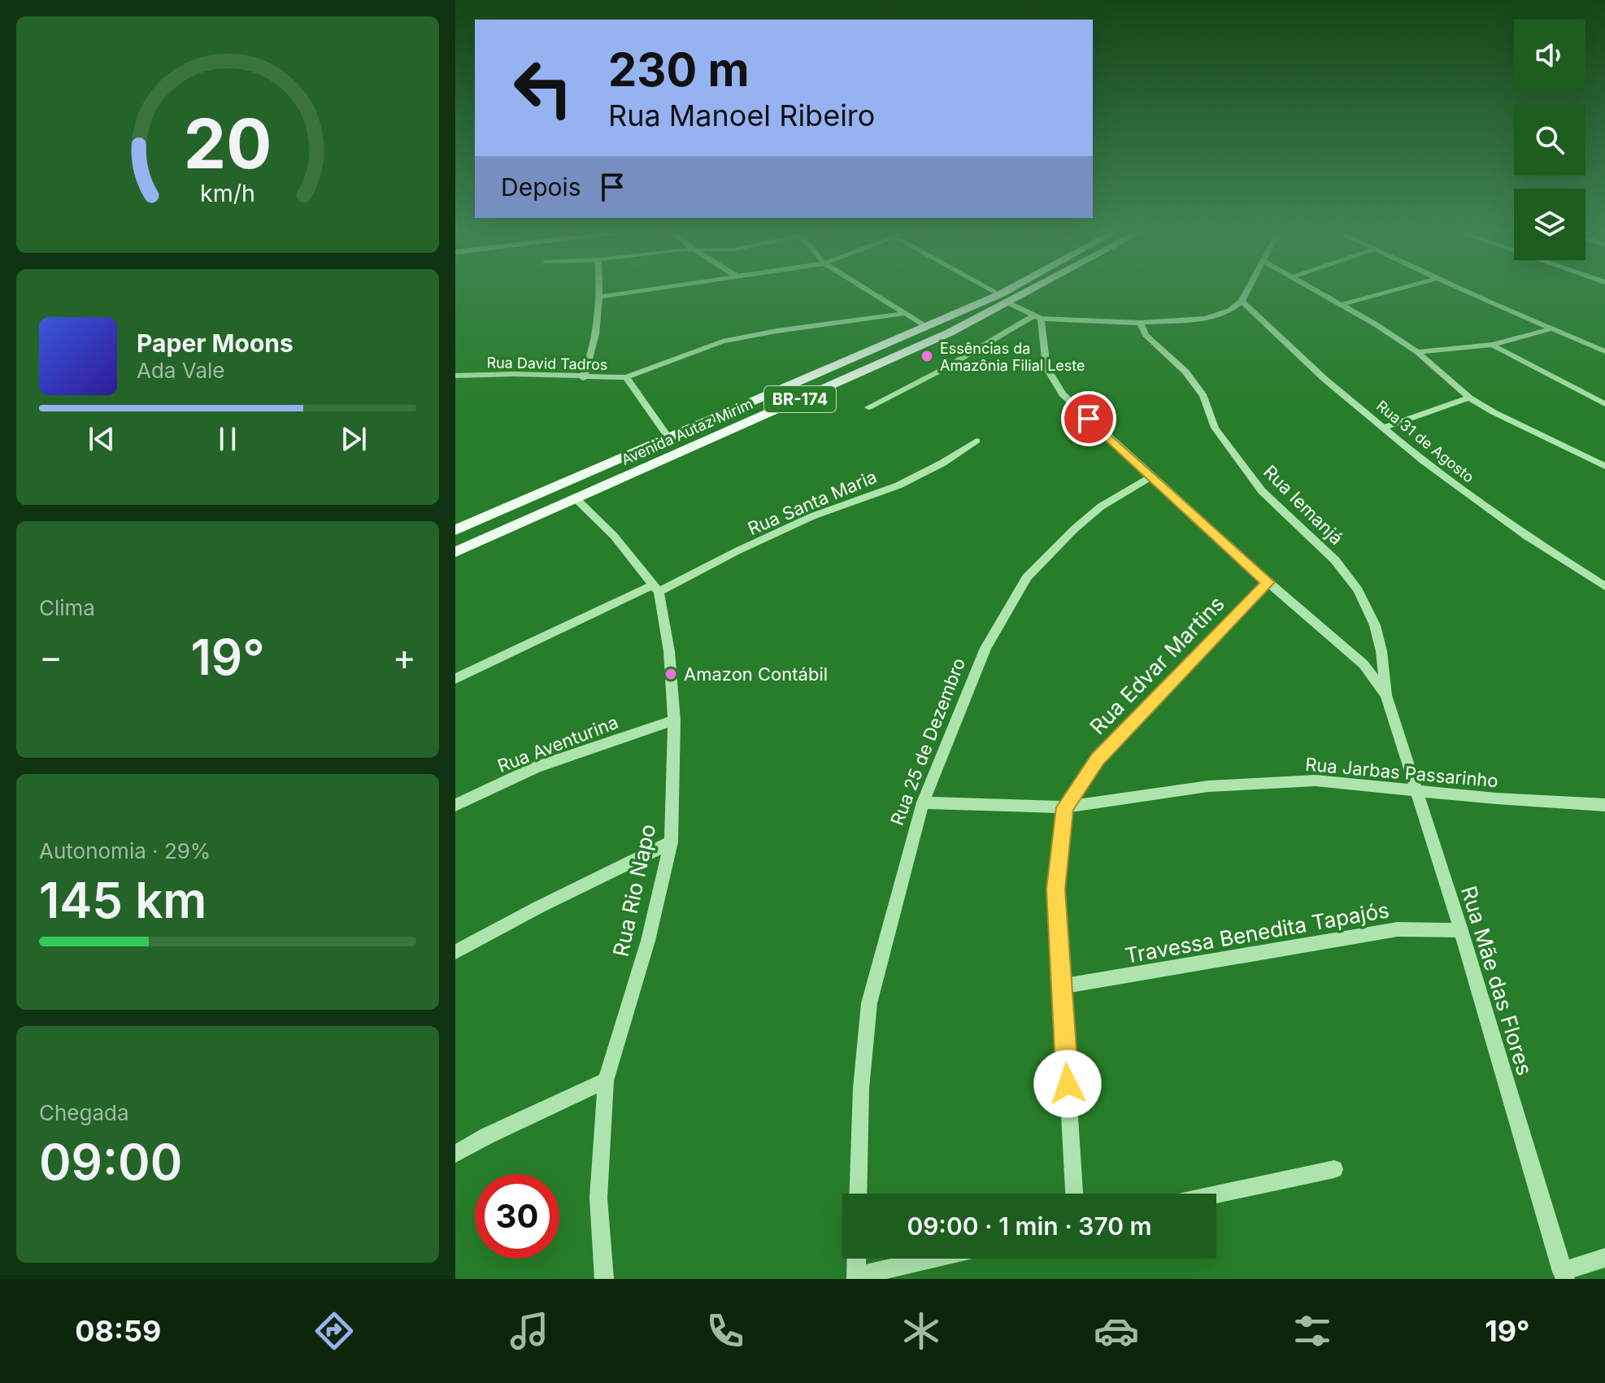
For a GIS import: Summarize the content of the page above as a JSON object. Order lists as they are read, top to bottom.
{
  "streets": {
    "main road": ["BR-174", "Avenida Autaz Mirim"],
    "street": [
      "Rua David Tadros",
      "Rua 31 de Agosto",
      "Rua Santa Maria",
      "Rua Iemanjá",
      "Rua Edvar Martins",
      "Rua 25 de Dezembro",
      "Rua Aventurina",
      "Rua Jarbas Passarinho",
      "Rua Rio Napo",
      "Travessa Benedita Tapajós",
      "Rua Mãe das Flores"
    ]
  },
  "crossings": [
    ["Avenida Autaz Mirim", "Rua Rio Napo"],
    ["Rua Santa Maria", "Rua Rio Napo"],
    ["Rua Iemanjá", "Rua Mãe das Flores"],
    ["Rua Edvar Martins", "Rua Jarbas Passarinho"],
    ["Rua Edvar Martins", "Travessa Benedita Tapajós"],
    ["Rua 25 de Dezembro", "Rua Jarbas Passarinho"],
    ["Rua Aventurina", "Rua Rio Napo"],
    ["Rua Jarbas Passarinho", "Rua Mãe das Flores"],
    ["Travessa Benedita Tapajós", "Rua Mãe das Flores"]
  ],
  "places": ["Essências da Amazônia Filial Leste", "Amazon Contábil"],
  "page": {
    "turn": ["230 m", "Rua Manoel Ribeiro"],
    "then": "Depois",
    "song": ["Paper Moons", "Ada Vale"],
    "tile": [
      "Clima",
      ["Autonomia · 29%", "145 km"],
      ["Chegada", "09:00"]
    ],
    "heat": ["−", "19°", "+"],
    "limit": "30",
    "trip": "09:00 · 1 min · 370 m",
    "tabs": ["08:59", "19°"],
    "gauge": ["20", "km/h"]
  }
}
